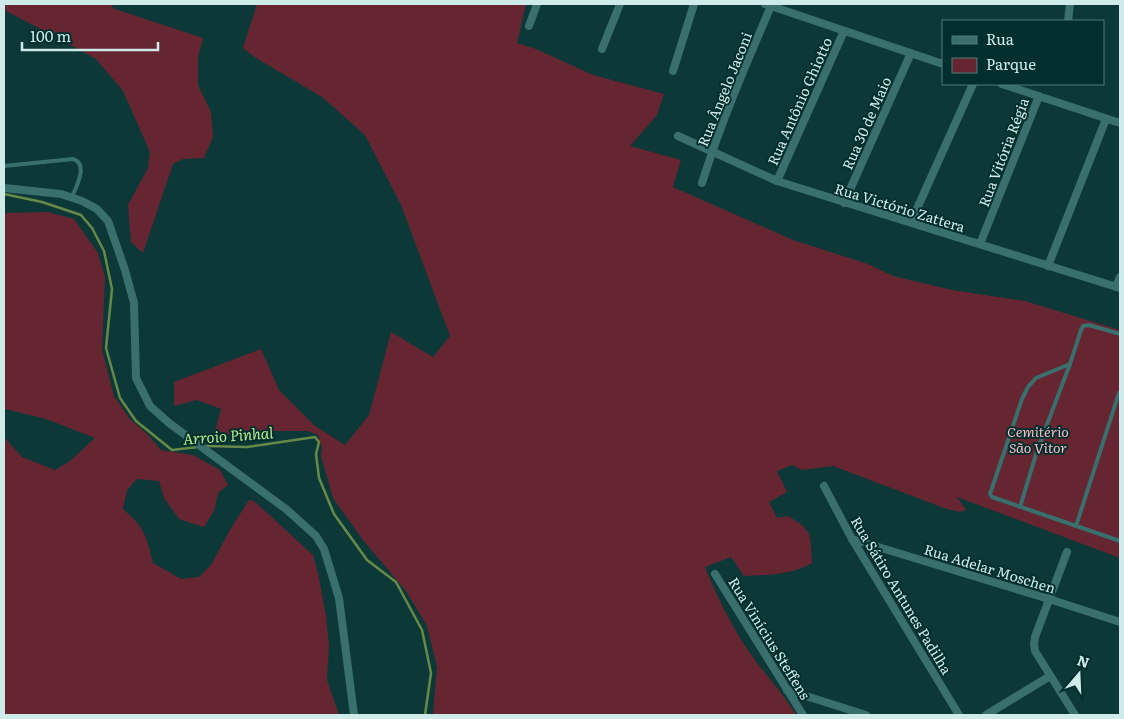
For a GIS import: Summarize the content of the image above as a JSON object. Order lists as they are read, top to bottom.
{
  "streets": {
    "street": [
      "Rua Ângelo Jaconi",
      "Rua Antônio Ghiotto",
      "Rua 30 de Maio",
      "Rua Vitória Régia",
      "Rua Victório Zattera",
      "Rua Adelar Moschen",
      "Rua Sátiro Antunes Padilha",
      "Rua Vinícius Steffens"
    ]
  },
  "crossings": [
    ["Rua Ângelo Jaconi", "Rua Victório Zattera"],
    ["Rua Antônio Ghiotto", "Rua Victório Zattera"],
    ["Rua 30 de Maio", "Rua Victório Zattera"],
    ["Rua Vitória Régia", "Rua Victório Zattera"],
    ["Rua Adelar Moschen", "Rua Sátiro Antunes Padilha"]
  ],
  "water": ["Arroio Pinhal"],
  "parks": ["Cemitério São Vitor"],
  "legend": ["Rua", "Parque"],
  "scale_bar": "100 m",
  "north": "top"
}
